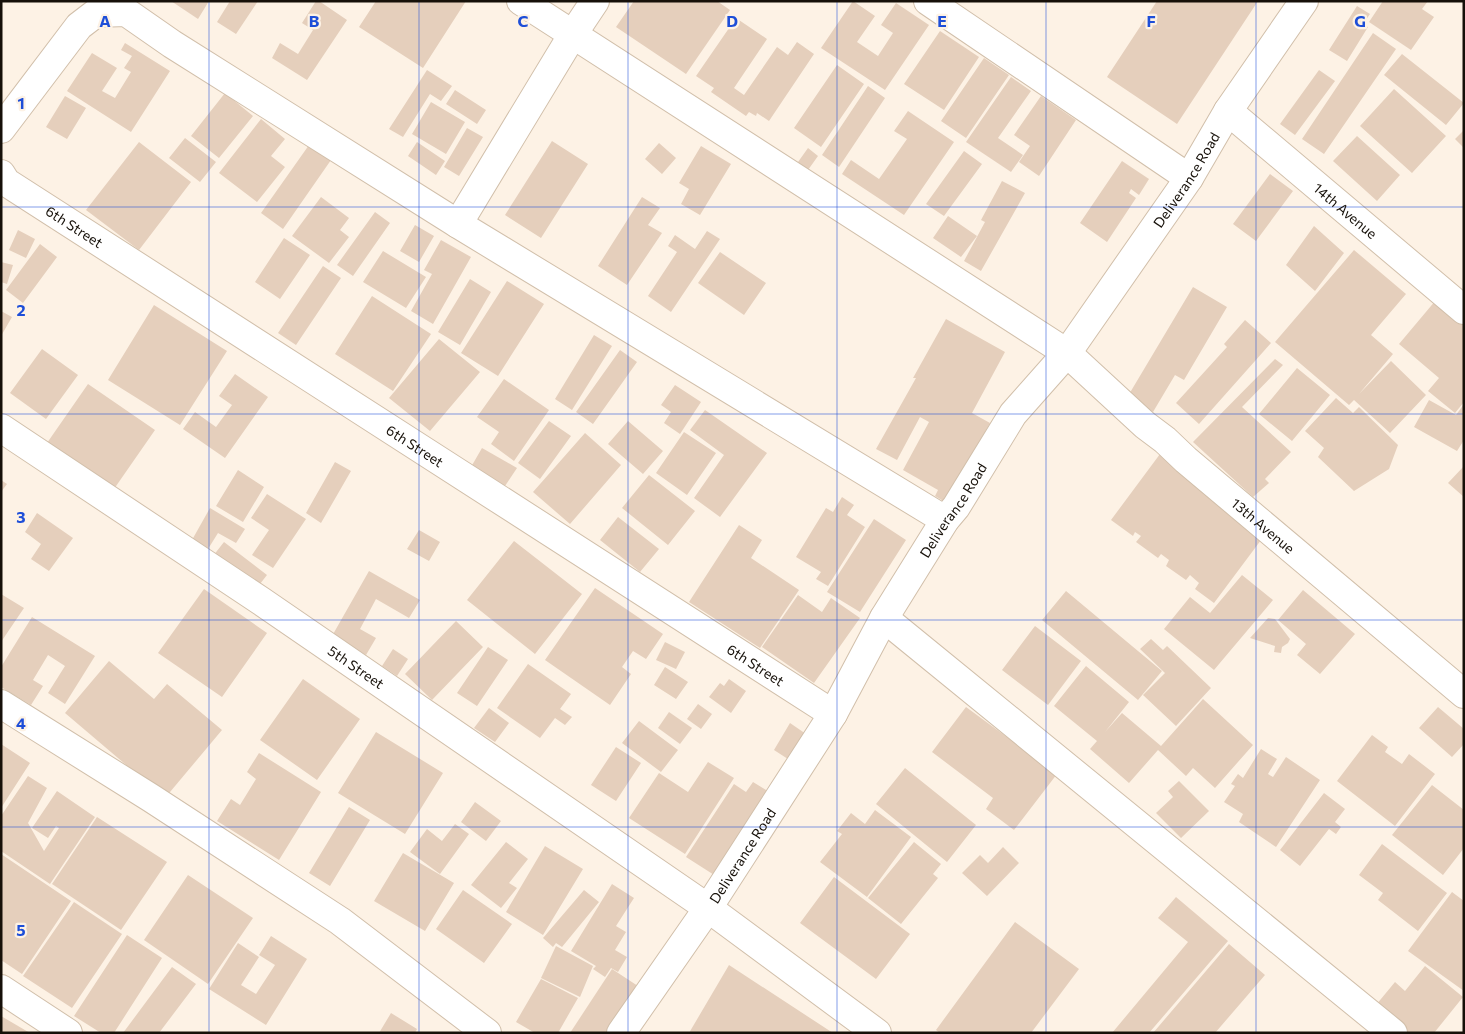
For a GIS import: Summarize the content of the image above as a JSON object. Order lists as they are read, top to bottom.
{
  "streets": {
    "street": [
      "Deliverance Road",
      "14th Avenue",
      "6th Street",
      "13th Avenue",
      "5th Street"
    ]
  },
  "crossings": [
    ["Deliverance Road", "14th Avenue"],
    ["Deliverance Road", "6th Street"],
    ["Deliverance Road", "13th Avenue"],
    ["Deliverance Road", "5th Street"]
  ],
  "grid": {
    "columns": [
      "A",
      "B",
      "C",
      "D",
      "E",
      "F",
      "G"
    ],
    "rows": [
      "1",
      "2",
      "3",
      "4",
      "5"
    ]
  }
}
